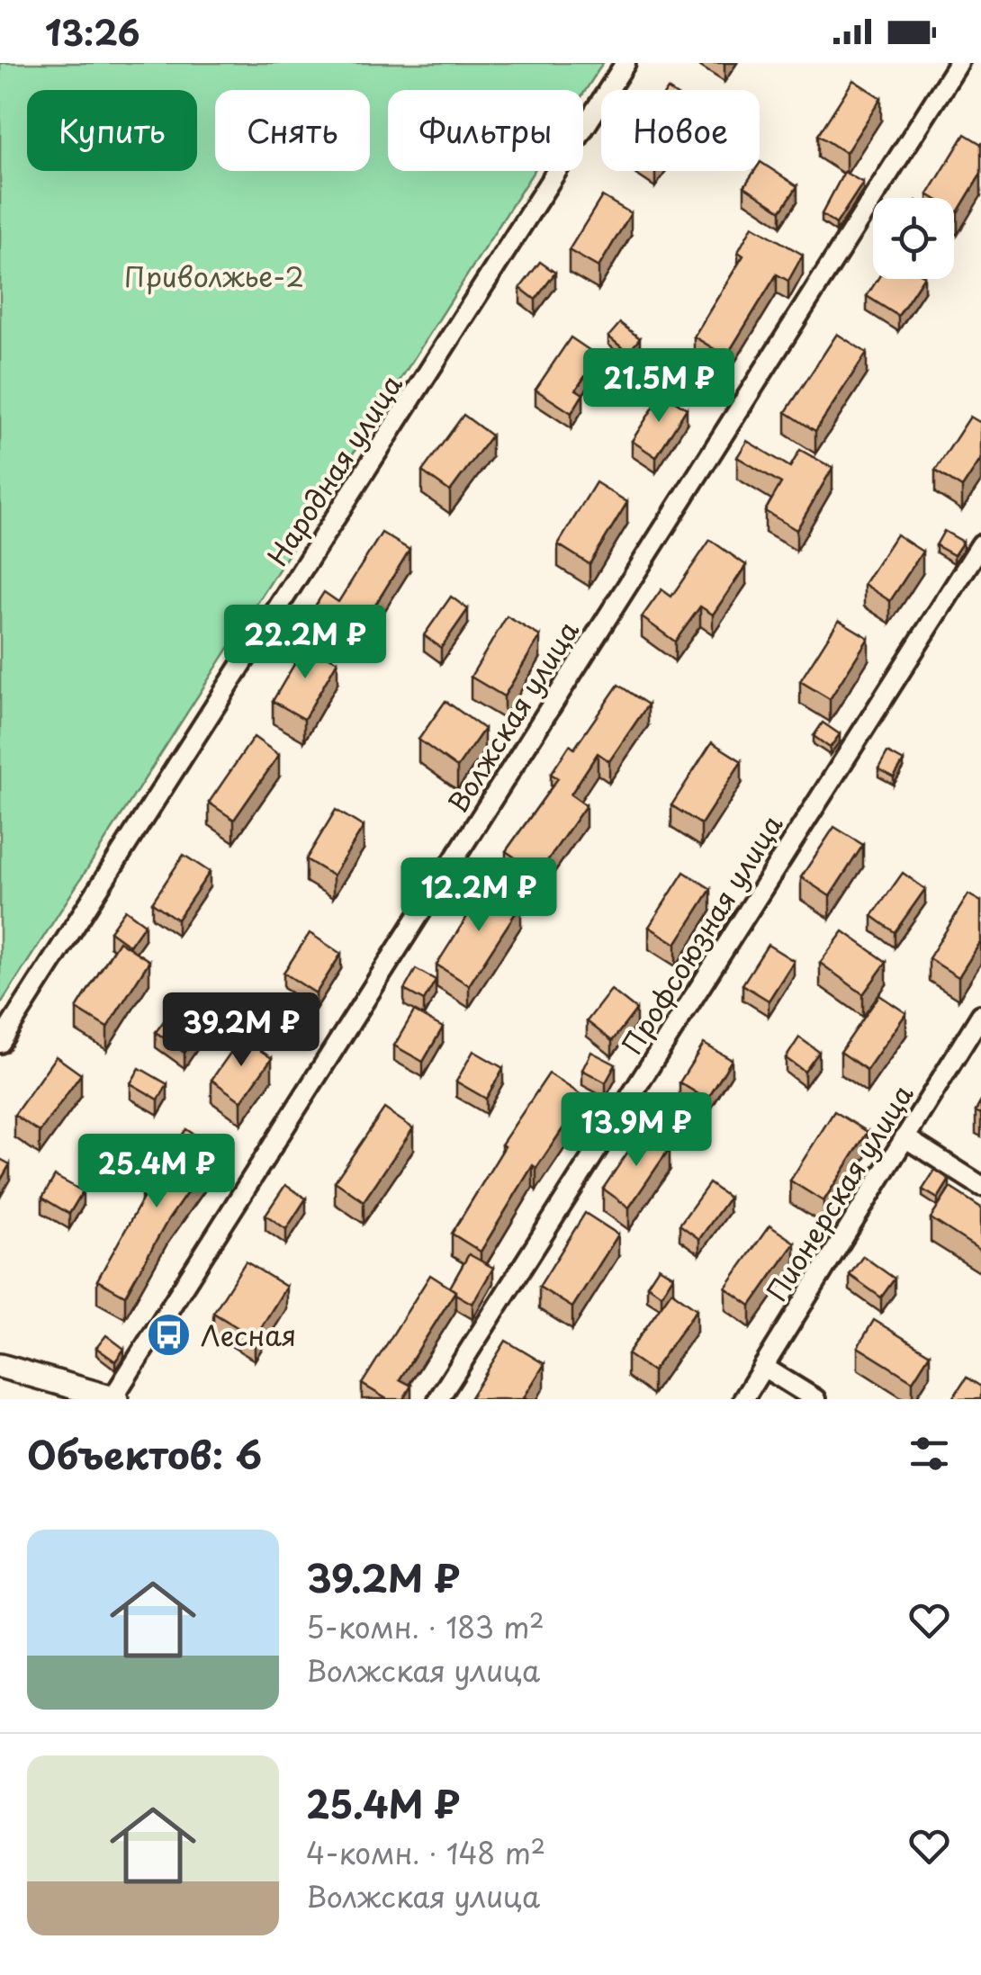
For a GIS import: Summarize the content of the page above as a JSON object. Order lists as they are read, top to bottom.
{
  "streets": {
    "street": [
      "Народная улица",
      "Волжская улица",
      "Профсоюзная улица",
      "Пионерская улица"
    ]
  },
  "parks": ["Приволжье-2"],
  "places": {
    "bus stop": ["Лесная"]
  },
  "page": {
    "status": "13:26",
    "chip": [
      "Купить",
      "Снять",
      "Фильтры",
      "Новое"
    ],
    "price": [
      "21.5M ₽",
      "22.2M ₽",
      "12.2M ₽",
      "39.2M ₽",
      "13.9M ₽",
      "25.4M ₽"
    ],
    "heading": "Объектов: 6",
    "list": [
      {
        "name": "39.2M ₽",
        "note": "5-комн. · 183 m² · Волжская улица"
      },
      {
        "name": "25.4M ₽",
        "note": "4-комн. · 148 m² · Волжская улица"
      }
    ]
  }
}
